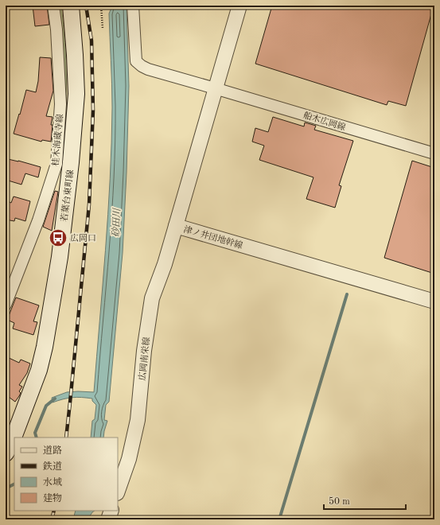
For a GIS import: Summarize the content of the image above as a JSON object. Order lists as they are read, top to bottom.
{
  "streets": {
    "main road": ["若葉台東町線"],
    "street": [
      "船木広岡線",
      "桂木海蔵寺線",
      "津ノ井団地幹線",
      "広岡南栄線"
    ]
  },
  "crossings": [
    ["船木広岡線", "津ノ井団地幹線"],
    ["桂木海蔵寺線", "若葉台東町線"],
    ["津ノ井団地幹線", "広岡南栄線"]
  ],
  "water": ["砂田川"],
  "places": {
    "bus stop": ["広岡口"]
  },
  "legend": [
    "道路",
    "鉄道",
    "水域",
    "建物"
  ],
  "scale_bar": "50 m"
}
